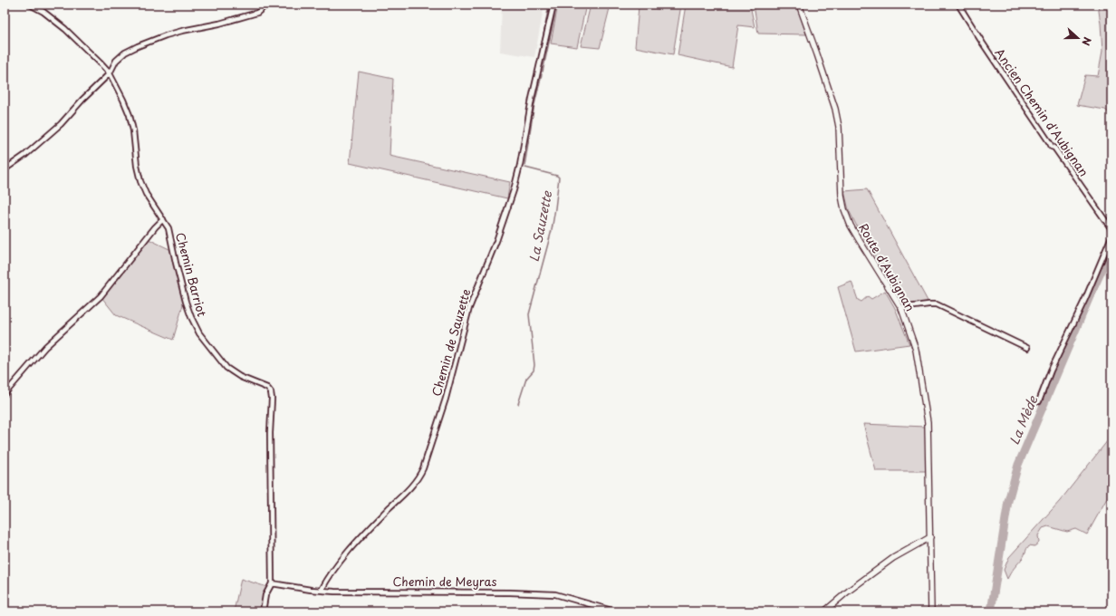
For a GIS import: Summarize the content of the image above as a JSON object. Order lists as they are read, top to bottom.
{
  "streets": {
    "street": [
      "Ancien Chemin d'Aubignan",
      "Route d'Aubignan",
      "Chemin Barriot",
      "Chemin de Sauzette",
      "Chemin de Meyras"
    ]
  },
  "crossings": [
    ["Chemin Barriot", "Chemin de Meyras"],
    ["Chemin de Sauzette", "Chemin de Meyras"]
  ],
  "water": ["La Sauzette", "La Mède"],
  "north": "right"
}
